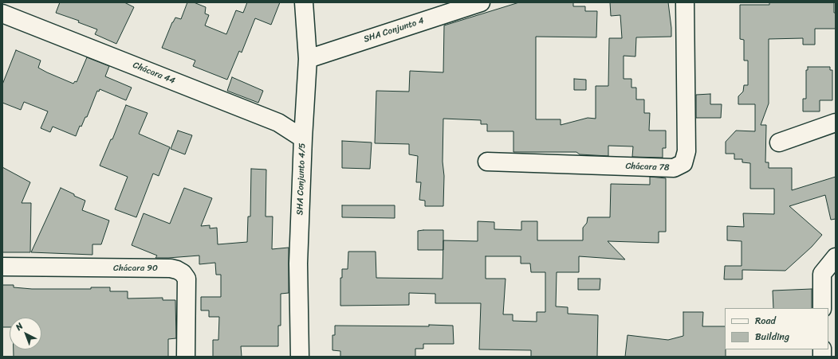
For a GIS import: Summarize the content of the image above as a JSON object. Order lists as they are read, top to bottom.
{
  "streets": {
    "street": [
      "SHA Conjunto 4",
      "Chácara 44",
      "Chácara 78",
      "SHA Conjunto 4/5",
      "Chácara 90"
    ]
  },
  "crossings": [
    ["SHA Conjunto 4", "SHA Conjunto 4/5"],
    ["Chácara 44", "SHA Conjunto 4/5"]
  ],
  "legend": ["Road", "Building"],
  "north": "top left"
}
